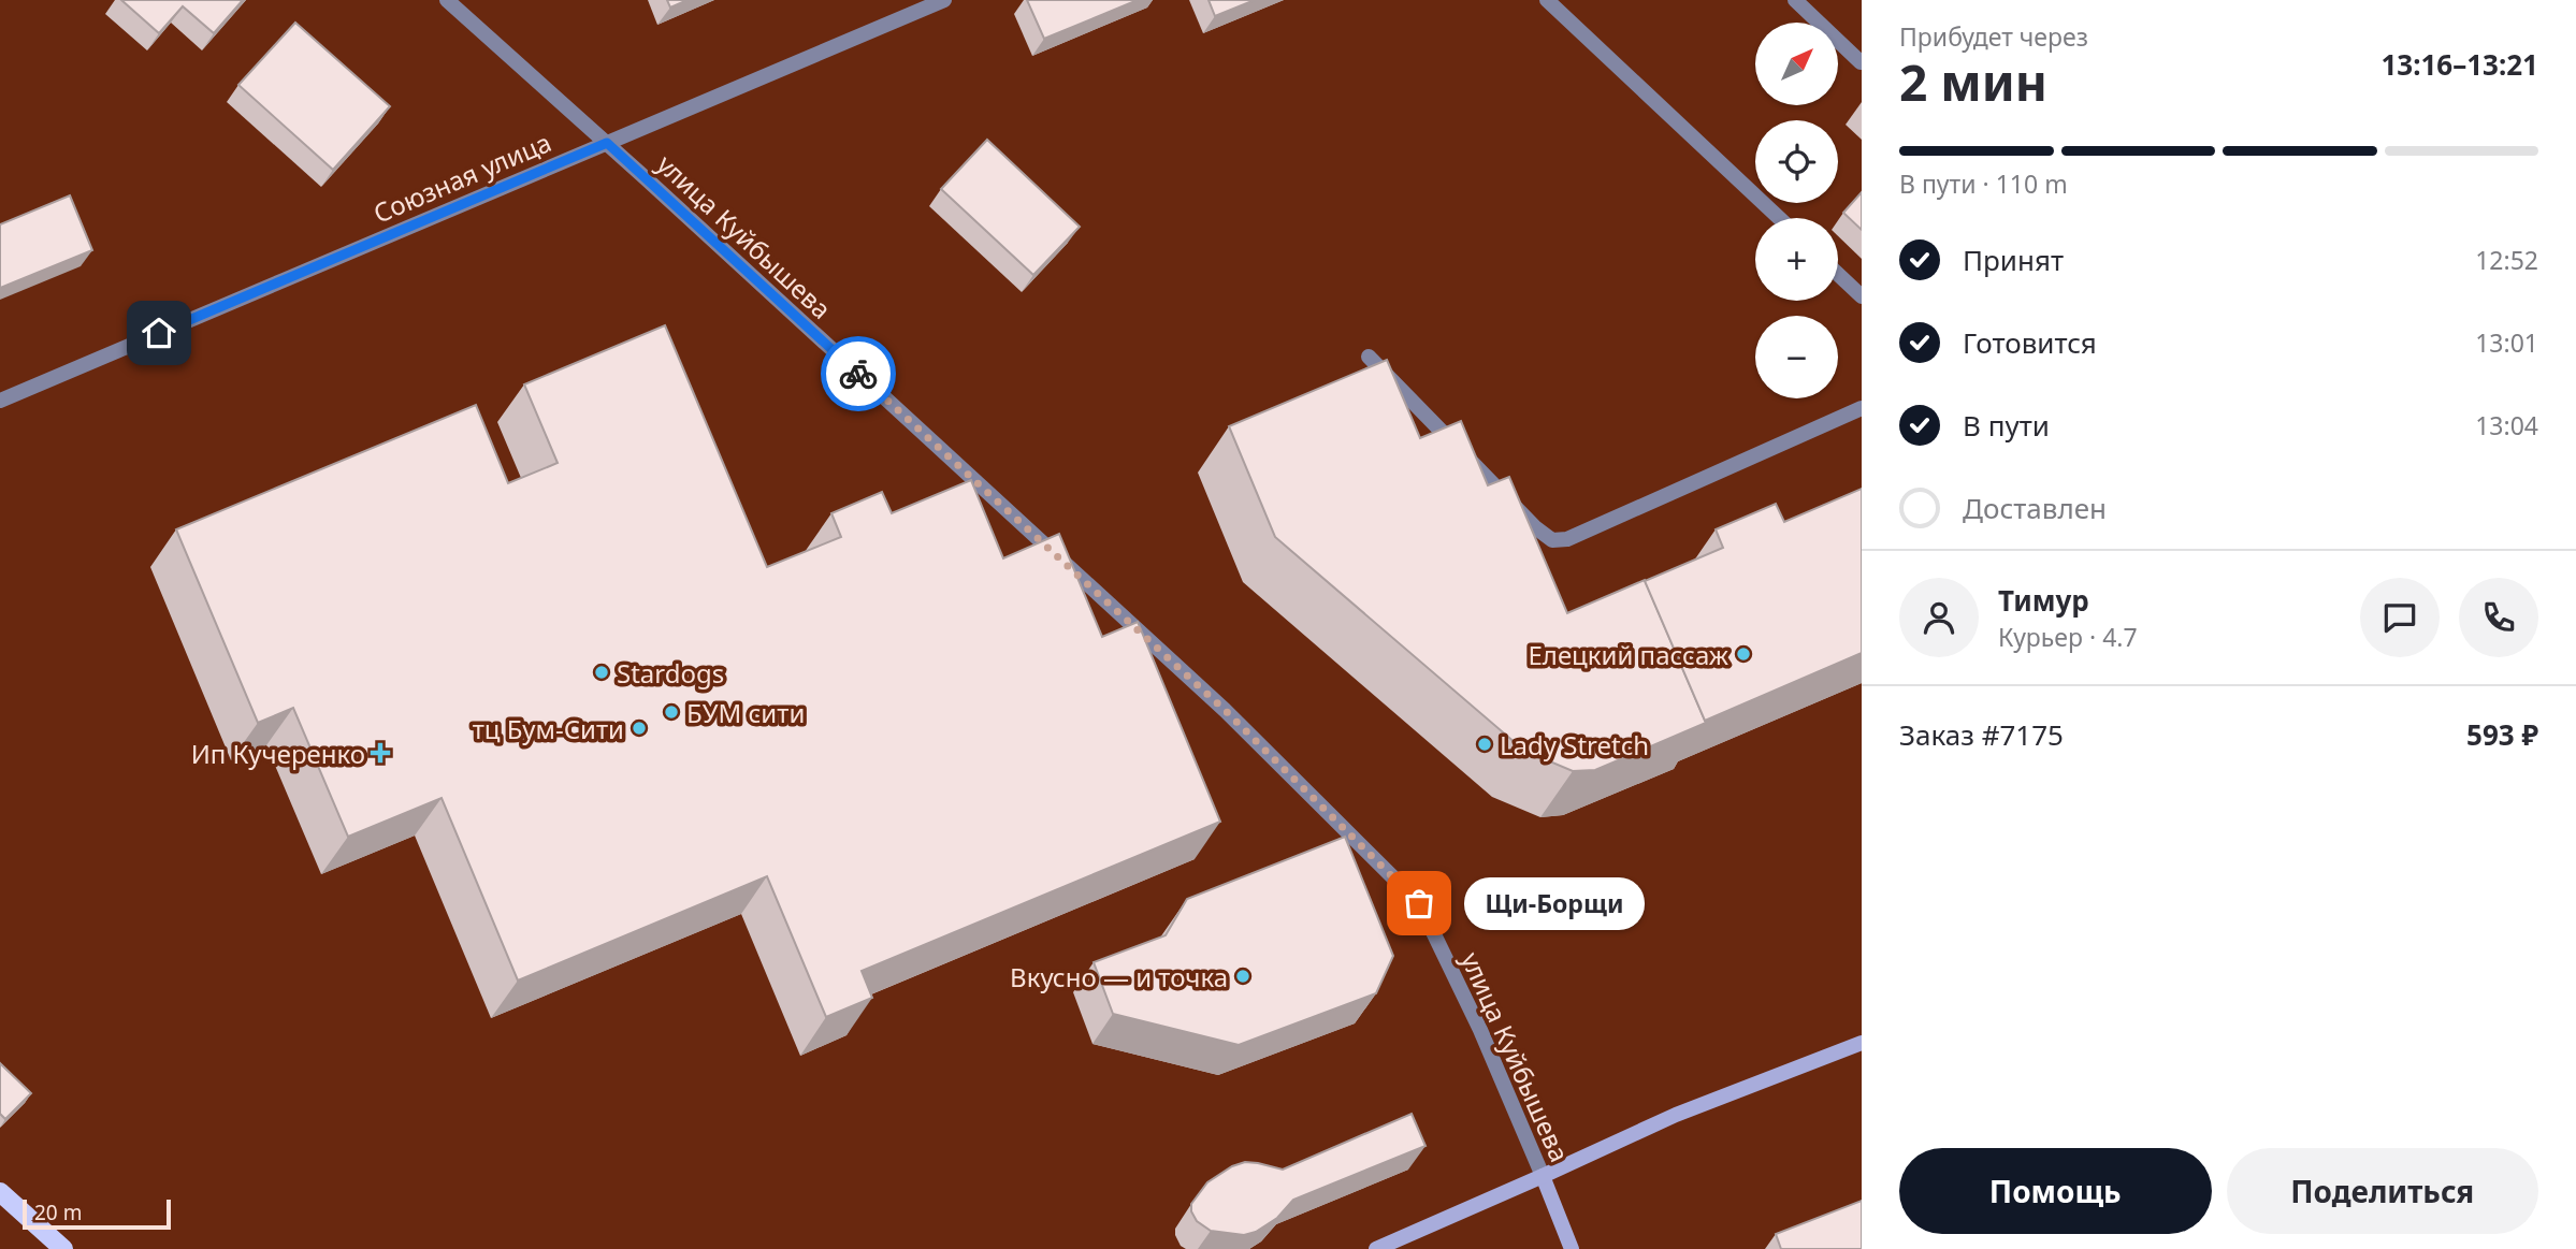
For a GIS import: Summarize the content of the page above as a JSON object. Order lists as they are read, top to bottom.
{
  "streets": {
    "main road": ["улица Куйбышева"],
    "street": ["Союзная улица"]
  },
  "crossings": [
    ["Союзная улица", "улица Куйбышева"]
  ],
  "places": {
    "other": [
      "Елецкий пассаж",
      "Stardogs",
      "БУМ сити",
      "тц Бум-Сити",
      "Lady Stretch",
      "Щи-Борщи",
      "Вкусно — и точка"
    ],
    "health": ["Ип Кучеренко"]
  },
  "scale_bar": "20 m",
  "north": "top right",
  "page": {
    "heading": ["2 мин", "Прибудет через", "13:16–13:21"],
    "panel": [
      "Тимур",
      "Курьер · 4.7",
      "Заказ #7175",
      "593 ₽"
    ],
    "map_buttons": ["+", "−"],
    "bar": "В пути · 110 m",
    "list": [
      ["Принят", "12:52"],
      ["Готовится", "13:01"],
      ["В пути", "13:04"],
      "Доставлен"
    ],
    "bubble": "Щи-Борщи",
    "buttons": ["Помощь", "Поделиться"],
    "scale": "20 m"
  }
}
